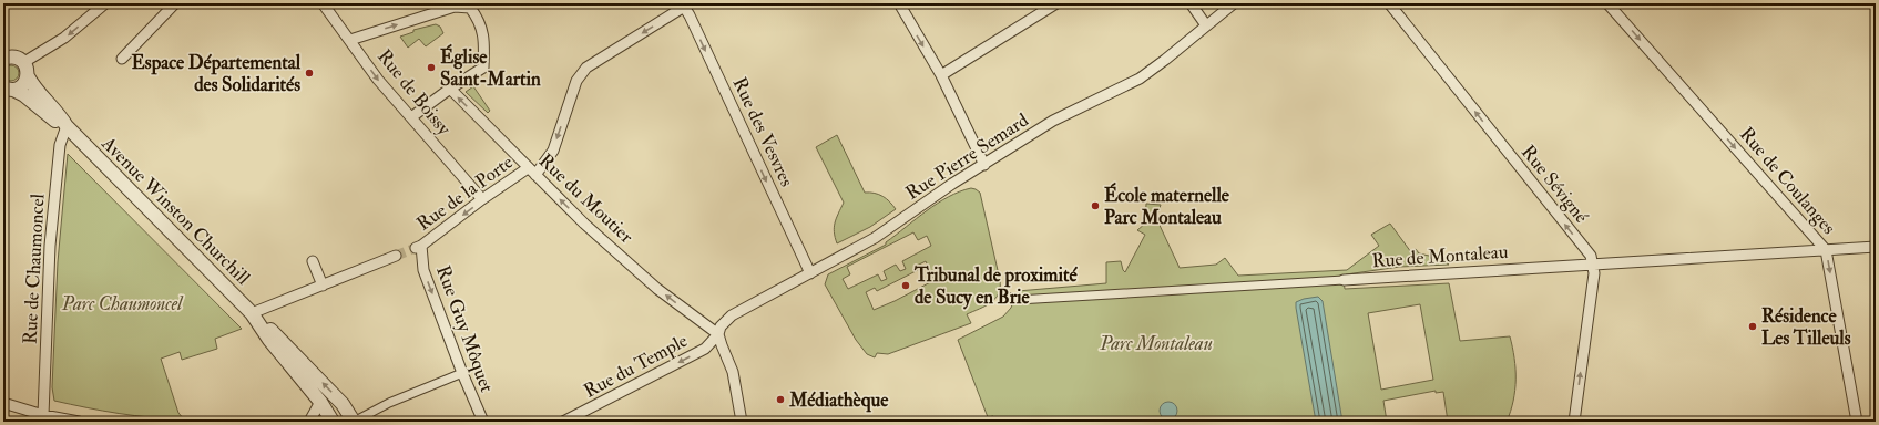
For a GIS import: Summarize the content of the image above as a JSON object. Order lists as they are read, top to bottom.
{
  "streets": {
    "street": [
      "Rue de Boissy",
      "Rue des Vesvres",
      "Rue Pierre Semard",
      "Rue de Coulanges",
      "Rue Sévigné",
      "Rue de la Porte",
      "Rue du Moutier",
      "Avenue Winston Churchill",
      "Rue de Montaleau",
      "Rue de Chaumoncel",
      "Rue Guy Môquet",
      "Rue du Temple"
    ]
  },
  "crossings": [
    ["Rue de Boissy", "Rue de la Porte"],
    ["Rue des Vesvres", "Rue Pierre Semard"],
    ["Rue des Vesvres", "Rue de la Porte"],
    ["Rue Pierre Semard", "Rue du Moutier"],
    ["Rue Pierre Semard", "Rue du Temple"],
    ["Rue de Coulanges", "Rue de Montaleau"],
    ["Rue Sévigné", "Rue de Montaleau"],
    ["Rue de la Porte", "Rue du Moutier"],
    ["Rue de la Porte", "Rue Guy Môquet"],
    ["Rue du Moutier", "Rue du Temple"],
    ["Avenue Winston Churchill", "Rue de Chaumoncel"]
  ],
  "one_way": [
    "Rue de Boissy",
    "Rue des Vesvres",
    "Rue de Coulanges",
    "Rue Sévigné",
    "Rue de la Porte",
    "Rue du Moutier",
    "Rue Guy Môquet",
    "Rue du Temple"
  ],
  "parks": ["Parc Chaumoncel", "Parc Montaleau"],
  "places": [
    "Église Saint-Martin",
    "Espace Départemental des Solidarités",
    "École maternelle Parc Montaleau",
    "Tribunal de proximité de Sucy en Brie",
    "Résidence Les Tilleuls",
    "Médiathèque"
  ]
}
